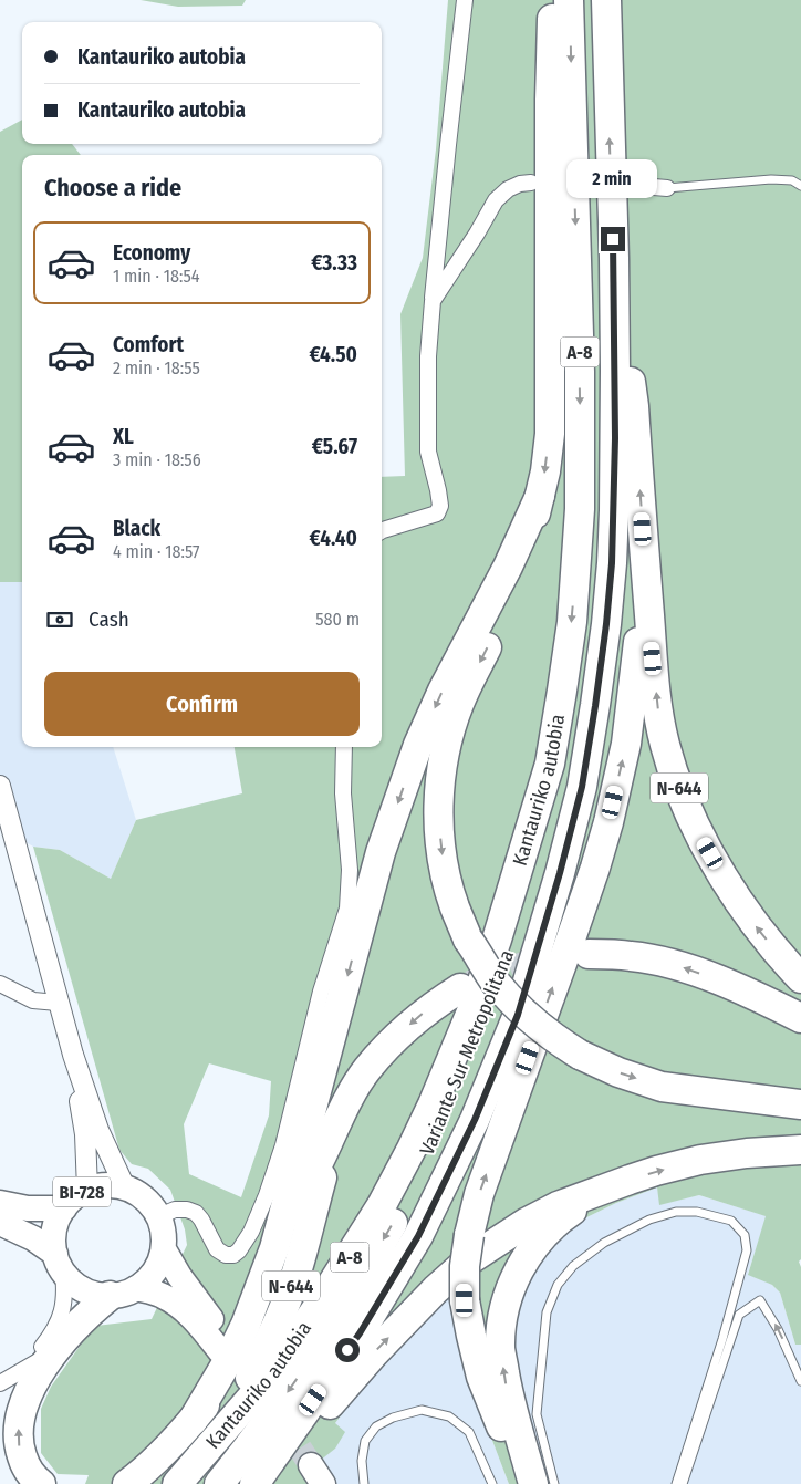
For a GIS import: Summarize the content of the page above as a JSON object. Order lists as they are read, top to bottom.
{
  "streets": {
    "highway": [
      "A-8",
      "N-644",
      "Kantauriko autobia",
      "Variante Sur Metropolitana"
    ],
    "main road": ["BI-728"]
  },
  "crossings": [
    ["N-644", "Kantauriko autobia"],
    ["Kantauriko autobia", "Variante Sur Metropolitana"]
  ],
  "page": {
    "banner": ["Kantauriko autobia", "Kantauriko autobia"],
    "heading": "Choose a ride",
    "bubble": "2 min",
    "list": [
      {
        "name": "Economy",
        "note": "1 min · 18:54",
        "value": "€3.33"
      },
      {
        "name": "Comfort",
        "note": "2 min · 18:55",
        "value": "€4.50"
      },
      {
        "name": "XL",
        "note": "3 min · 18:56",
        "value": "€5.67"
      },
      {
        "name": "Black",
        "note": "4 min · 18:57",
        "value": "€4.40"
      }
    ],
    "pay": ["Cash", "580 m"],
    "buttons": "Confirm"
  }
}
